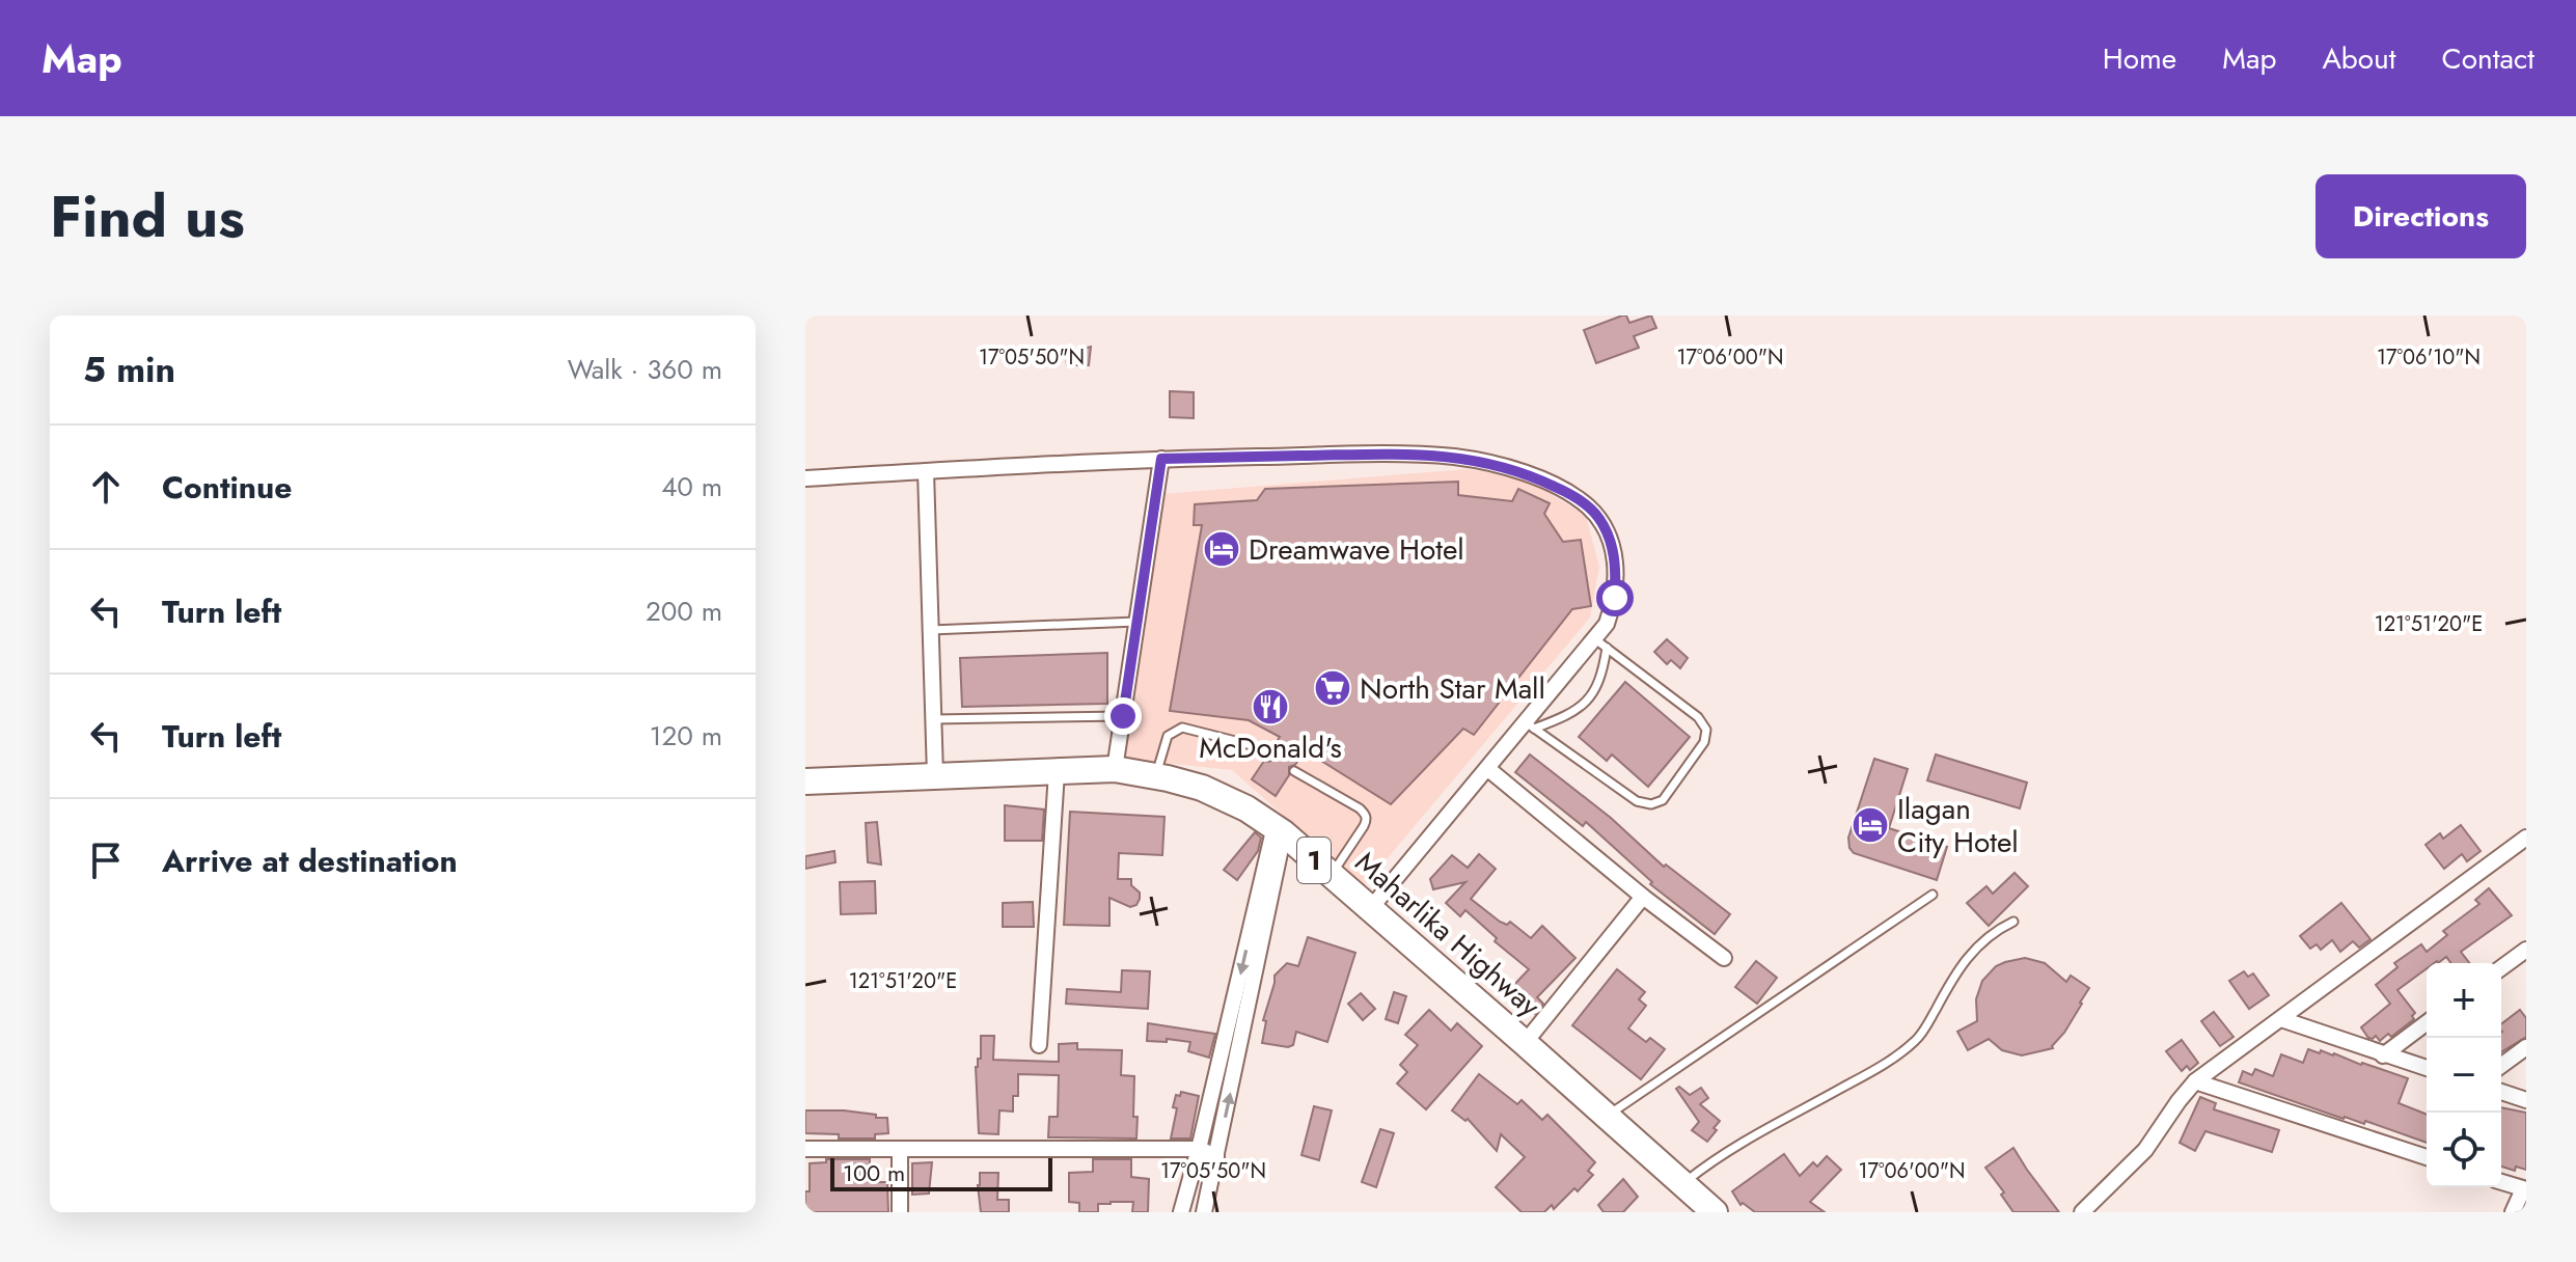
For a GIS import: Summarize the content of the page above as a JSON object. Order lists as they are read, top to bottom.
{
  "streets": {
    "highway": ["1", "Maharlika Highway"]
  },
  "places": {
    "hotel": ["Dreamwave Hotel", "Ilagan City Hotel"],
    "supermarket": ["North Star Mall"],
    "restaurant": ["McDonald's"]
  },
  "scale_bar": "100 m",
  "page": {
    "header": "Map",
    "nav": [
      "Home",
      "Map",
      "About",
      "Contact"
    ],
    "title": "Find us",
    "buttons": "Directions",
    "heading": ["5 min", "Walk · 360 m"],
    "list": [
      ["Continue", "40 m"],
      ["Turn left", "200 m"],
      ["Turn left", "120 m"],
      "Arrive at destination"
    ],
    "map_buttons": ["+", "−"],
    "scale": "100 m"
  },
  "coordinates": [
    "17°05'50\"N",
    "17°06'00\"N",
    "17°06'10\"N",
    "121°51'20\"E"
  ]
}
